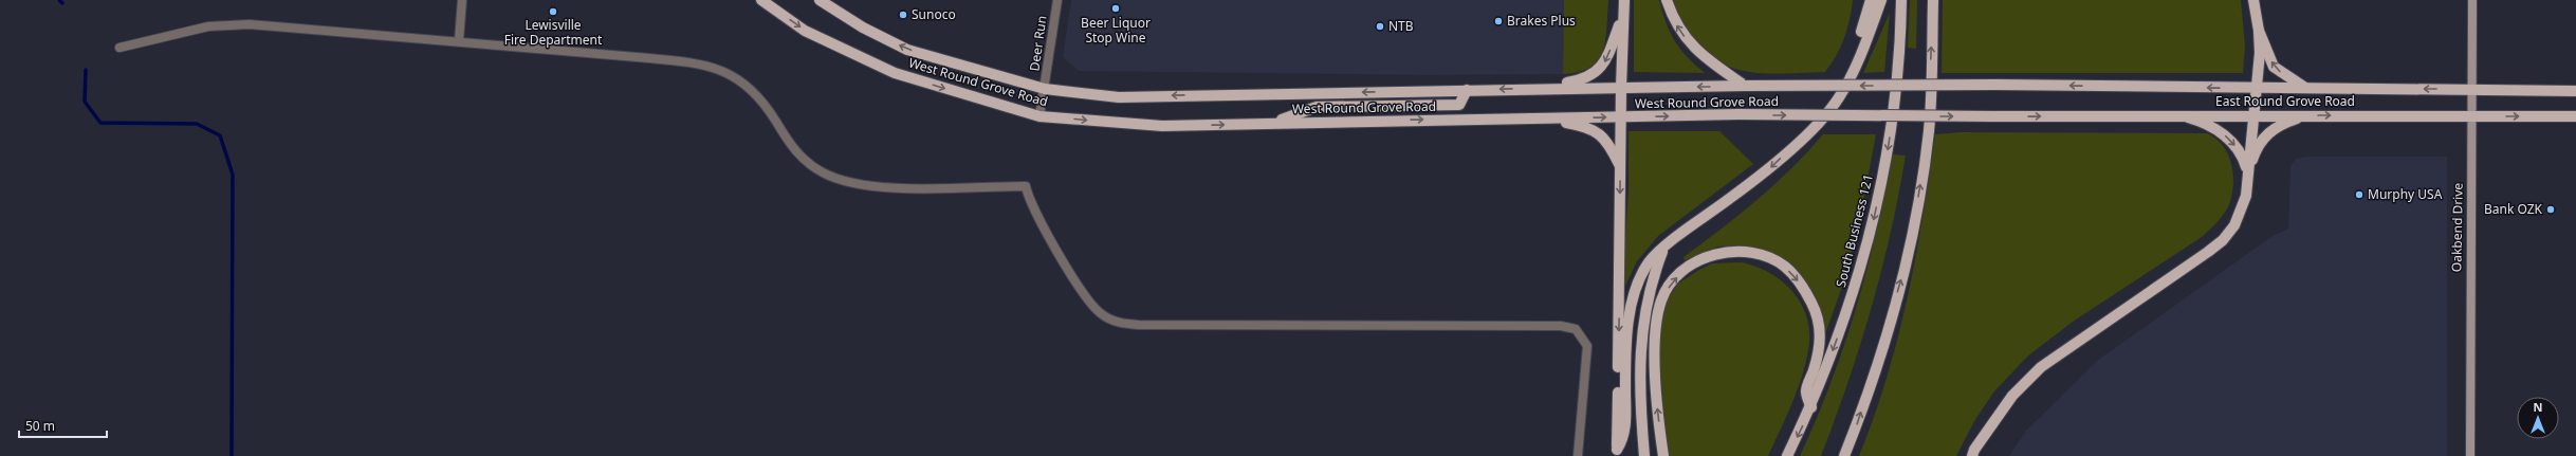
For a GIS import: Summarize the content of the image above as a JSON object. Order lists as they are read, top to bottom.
{
  "streets": {
    "main road": ["West Round Grove Road", "East Round Grove Road", "South Business 121"],
    "street": ["Deer Run", "Oakbend Drive"]
  },
  "crossings": [
    ["Deer Run", "West Round Grove Road"],
    ["West Round Grove Road", "East Round Grove Road"],
    ["East Round Grove Road", "Oakbend Drive"]
  ],
  "places": [
    "Beer Liquor Stop Wine",
    "Lewisville Fire Department",
    "Sunoco",
    "Brakes Plus",
    "NTB",
    "Murphy USA",
    "Bank OZK"
  ],
  "scale_bar": "50 m",
  "north": "top"
}
